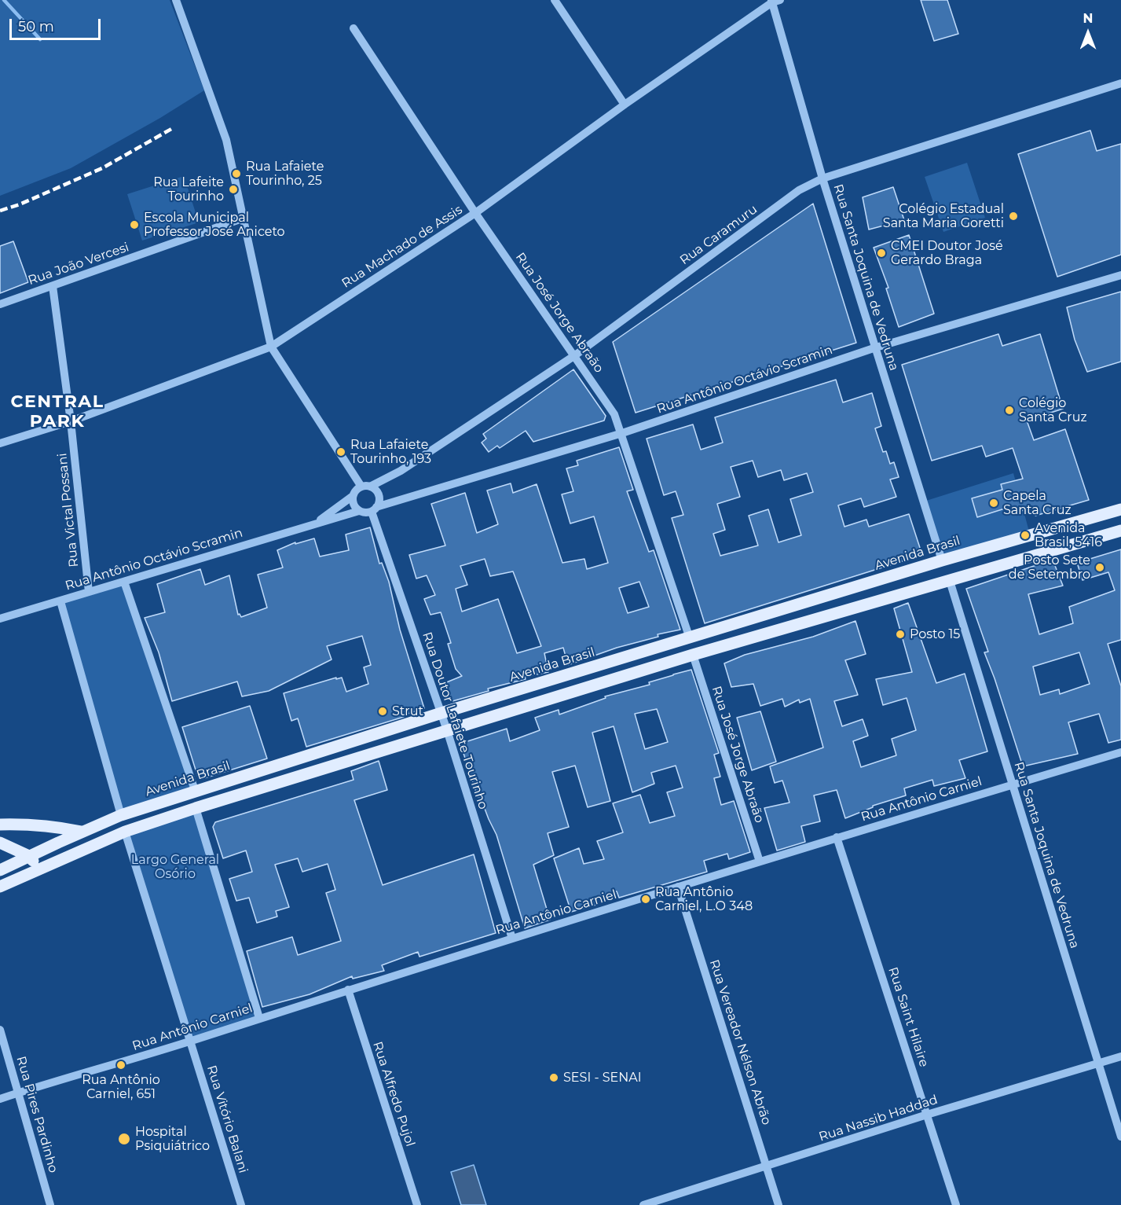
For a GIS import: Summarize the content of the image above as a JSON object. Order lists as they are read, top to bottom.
{
  "streets": {
    "main road": ["Avenida Brasil"],
    "street": [
      "Rua Caramuru",
      "Rua Machado de Assis",
      "Rua João Vercesi",
      "Rua Santa Joquina de Vedruna",
      "Rua José Jorge Abraão",
      "Rua Antônio Octávio Scramin",
      "Rua Victal Possani",
      "Rua Doutor Lafaiete Tourinho",
      "Rua Antônio Carniel",
      "Rua Saint Hilaire",
      "Rua Vereador Nélson Abrão",
      "Rua Alfredo Pujol",
      "Rua Pires Pardinho",
      "Rua Nassib Haddad",
      "Rua Vitório Balani"
    ]
  },
  "crossings": [
    ["Rua Caramuru", "Rua Santa Joquina de Vedruna"],
    ["Rua Caramuru", "Rua José Jorge Abraão"],
    ["Rua Caramuru", "Rua Antônio Octávio Scramin"],
    ["Rua Caramuru", "Rua Doutor Lafaiete Tourinho"],
    ["Rua Machado de Assis", "Rua Santa Joquina de Vedruna"],
    ["Rua Machado de Assis", "Rua José Jorge Abraão"],
    ["Rua Machado de Assis", "Rua Victal Possani"],
    ["Rua João Vercesi", "Rua Victal Possani"],
    ["Rua Santa Joquina de Vedruna", "Rua Antônio Octávio Scramin"],
    ["Rua Santa Joquina de Vedruna", "Avenida Brasil"],
    ["Rua Santa Joquina de Vedruna", "Rua Antônio Carniel"],
    ["Rua Santa Joquina de Vedruna", "Rua Nassib Haddad"],
    ["Rua José Jorge Abraão", "Rua Antônio Octávio Scramin"],
    ["Rua José Jorge Abraão", "Avenida Brasil"],
    ["Rua José Jorge Abraão", "Rua Antônio Carniel"],
    ["Rua Antônio Octávio Scramin", "Rua Victal Possani"],
    ["Rua Antônio Octávio Scramin", "Rua Doutor Lafaiete Tourinho"],
    ["Avenida Brasil", "Rua Doutor Lafaiete Tourinho"],
    ["Rua Doutor Lafaiete Tourinho", "Rua Antônio Carniel"],
    ["Rua Antônio Carniel", "Rua Saint Hilaire"],
    ["Rua Antônio Carniel", "Rua Vereador Nélson Abrão"],
    ["Rua Antônio Carniel", "Rua Alfredo Pujol"],
    ["Rua Antônio Carniel", "Rua Pires Pardinho"],
    ["Rua Antônio Carniel", "Rua Vitório Balani"],
    ["Rua Saint Hilaire", "Rua Nassib Haddad"],
    ["Rua Vereador Nélson Abrão", "Rua Nassib Haddad"]
  ],
  "districts": ["CENTRAL PARK"],
  "parks": ["Largo General Osório"],
  "places": [
    "Rua Lafaiete Tourinho, 25",
    "Rua Lafeite Tourinho",
    "Colégio Estadual Santa Maria Goretti",
    "Escola Municipal Professor José Aniceto",
    "CMEI Doutor José Gerardo Braga",
    "Colégio Santa Cruz",
    "Rua Lafaiete Tourinho, 193",
    "Capela Santa Cruz",
    "Avenida Brasil, 5416",
    "Posto Sete de Setembro",
    "Posto 15",
    "Strut",
    "Rua Antônio Carniel, L.O 348",
    "Rua Antônio Carniel, 651",
    "SESI - SENAI",
    "Hospital Psiquiátrico"
  ],
  "scale_bar": "50 m",
  "north": "top"
}
